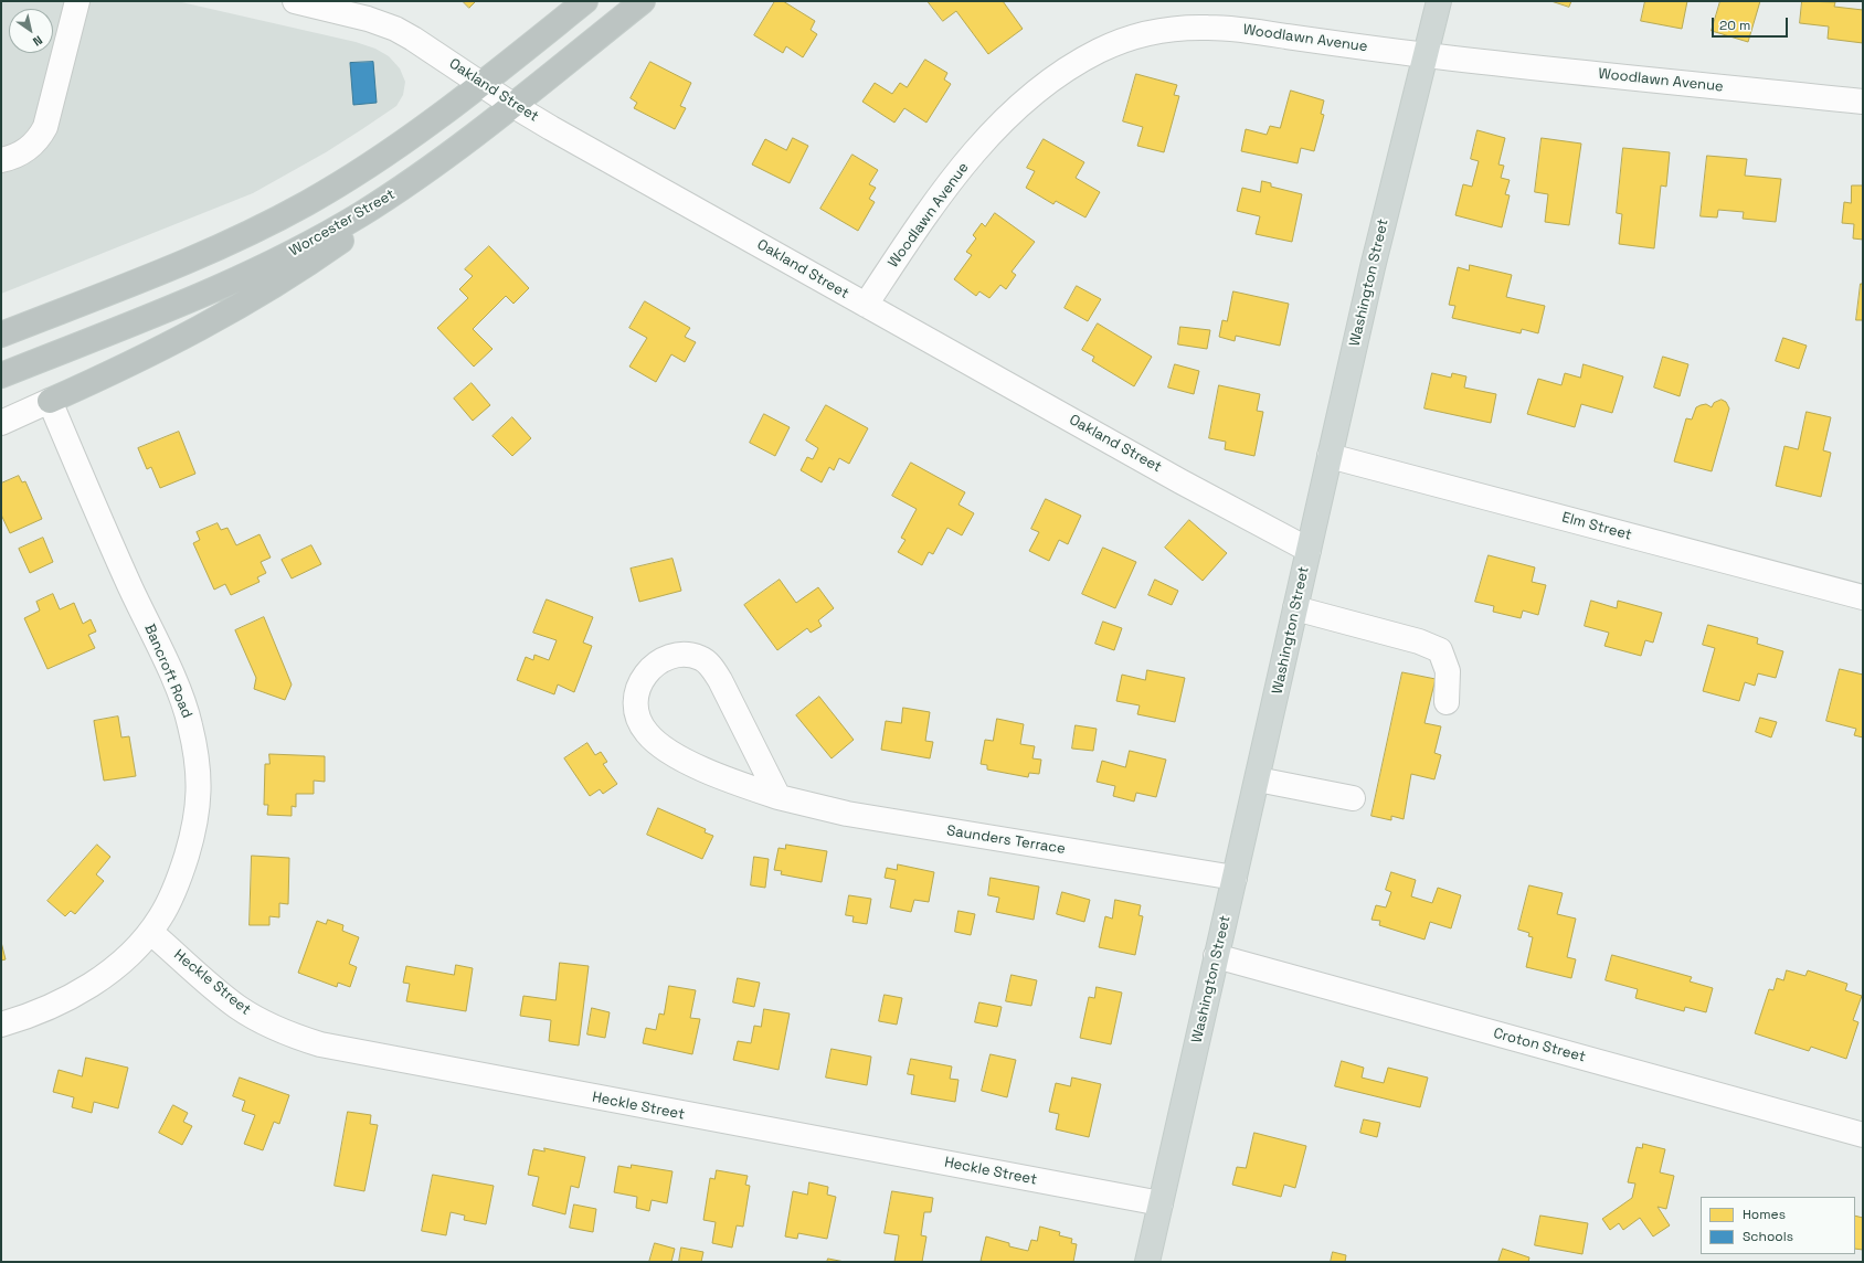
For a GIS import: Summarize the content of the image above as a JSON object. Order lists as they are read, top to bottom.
{
  "streets": {
    "highway": ["Worcester Street"],
    "main road": ["Washington Street"],
    "street": [
      "Woodlawn Avenue",
      "Oakland Street",
      "Elm Street",
      "Bancroft Road",
      "Saunders Terrace",
      "Heckle Street",
      "Croton Street"
    ]
  },
  "crossings": [
    ["Woodlawn Avenue", "Oakland Street"],
    ["Woodlawn Avenue", "Washington Street"],
    ["Oakland Street", "Worcester Street"],
    ["Oakland Street", "Washington Street"],
    ["Washington Street", "Elm Street"],
    ["Washington Street", "Saunders Terrace"],
    ["Washington Street", "Heckle Street"],
    ["Washington Street", "Croton Street"],
    ["Bancroft Road", "Heckle Street"]
  ],
  "legend": ["Homes", "Schools"],
  "scale_bar": "20 m",
  "north": "bottom right"
}
